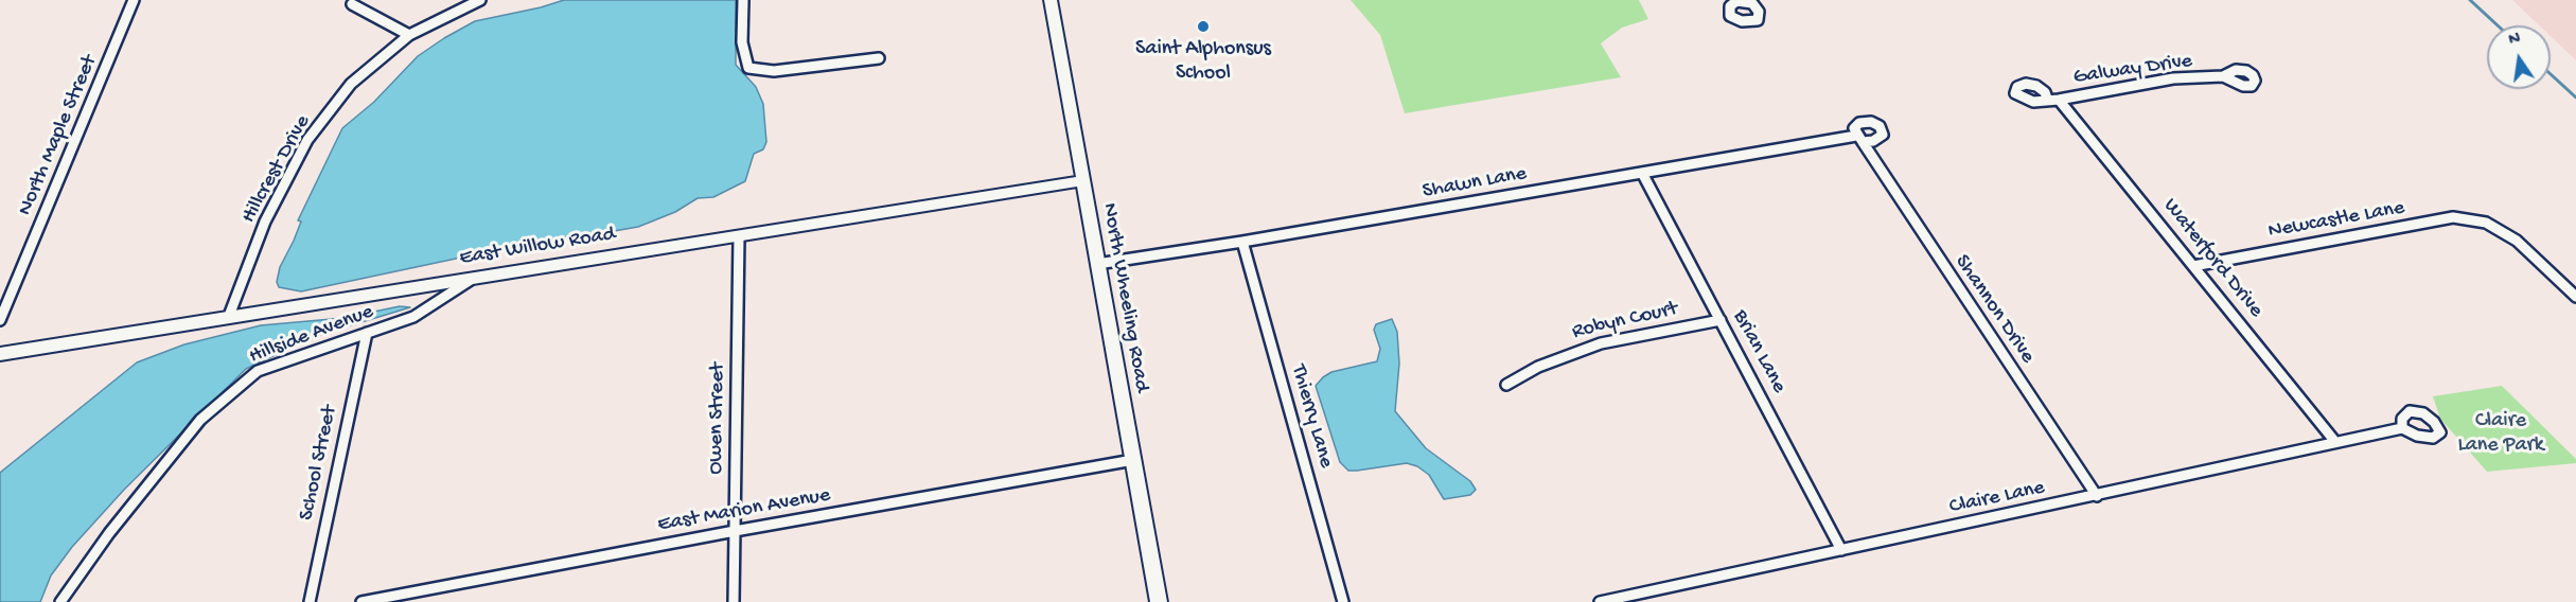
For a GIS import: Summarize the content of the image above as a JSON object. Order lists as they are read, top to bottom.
{
  "streets": {
    "street": [
      "Galway Drive",
      "North Maple Street",
      "Hillcrest Drive",
      "Shawn Lane",
      "Newcastle Lane",
      "East Willow Road",
      "Waterford Drive",
      "North Wheeling Road",
      "Shannon Drive",
      "Robyn Court",
      "Hillside Avenue",
      "Brian Lane",
      "Thierry Lane",
      "Owen Street",
      "School Street",
      "Claire Lane",
      "East Marion Avenue"
    ]
  },
  "crossings": [
    ["Galway Drive", "Waterford Drive"],
    ["Hillcrest Drive", "East Willow Road"],
    ["Shawn Lane", "North Wheeling Road"],
    ["Shawn Lane", "Shannon Drive"],
    ["Shawn Lane", "Brian Lane"],
    ["Shawn Lane", "Thierry Lane"],
    ["Newcastle Lane", "Waterford Drive"],
    ["East Willow Road", "North Wheeling Road"],
    ["East Willow Road", "Hillside Avenue"],
    ["East Willow Road", "Owen Street"],
    ["Waterford Drive", "Claire Lane"],
    ["North Wheeling Road", "East Marion Avenue"],
    ["Shannon Drive", "Claire Lane"],
    ["Robyn Court", "Brian Lane"],
    ["Hillside Avenue", "School Street"],
    ["Brian Lane", "Claire Lane"],
    ["Owen Street", "East Marion Avenue"]
  ],
  "parks": ["Claire Lane Park"],
  "places": ["Saint Alphonsus School"],
  "north": "top"
}
